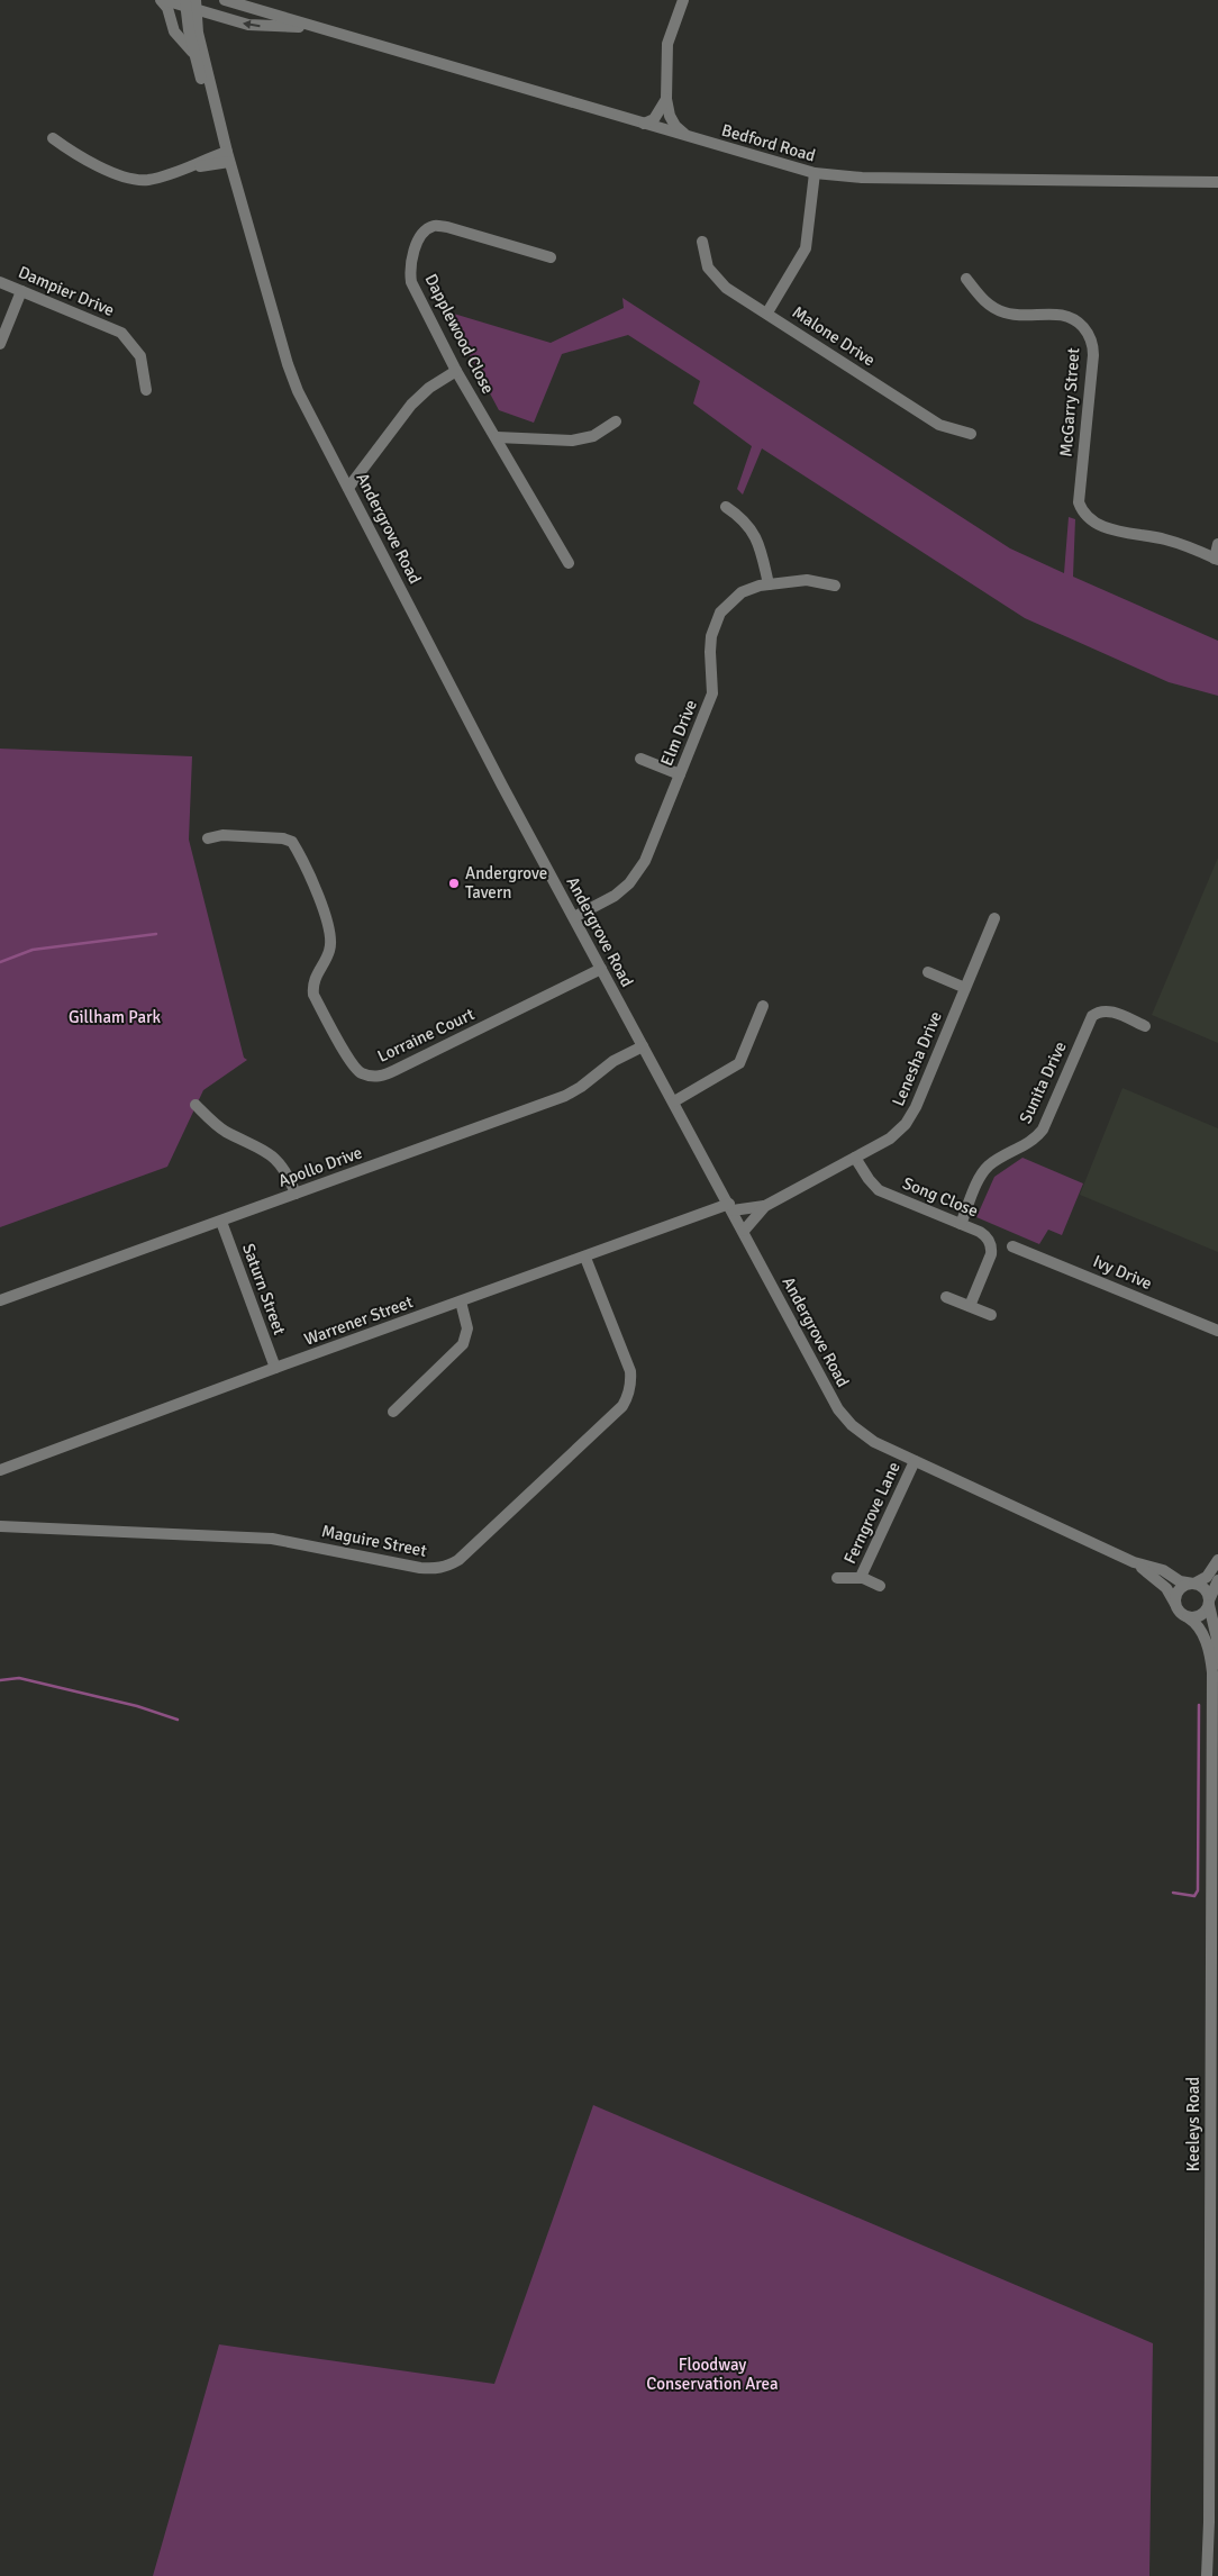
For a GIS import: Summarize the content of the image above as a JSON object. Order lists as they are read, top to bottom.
{
  "streets": {
    "street": [
      "Bedford Road",
      "Dampier Drive",
      "Dapplewood Close",
      "Malone Drive",
      "McGarry Street",
      "Andergrove Road",
      "Elm Drive",
      "Lorraine Court",
      "Lenesha Drive",
      "Sunita Drive",
      "Apollo Drive",
      "Song Close",
      "Ivy Drive",
      "Saturn Street",
      "Warrener Street",
      "Ferngrove Lane",
      "Maguire Street",
      "Keeleys Road"
    ]
  },
  "crossings": [
    ["Bedford Road", "Andergrove Road"],
    ["Andergrove Road", "Elm Drive"],
    ["Andergrove Road", "Lorraine Court"],
    ["Andergrove Road", "Lenesha Drive"],
    ["Andergrove Road", "Apollo Drive"],
    ["Andergrove Road", "Warrener Street"],
    ["Andergrove Road", "Ferngrove Lane"],
    ["Andergrove Road", "Keeleys Road"],
    ["Lenesha Drive", "Song Close"],
    ["Lenesha Drive", "Warrener Street"],
    ["Sunita Drive", "Song Close"],
    ["Apollo Drive", "Saturn Street"],
    ["Saturn Street", "Warrener Street"],
    ["Warrener Street", "Maguire Street"]
  ],
  "parks": ["Gillham Park", "Floodway Conservation Area"],
  "places": ["Andergrove Tavern"]
}
